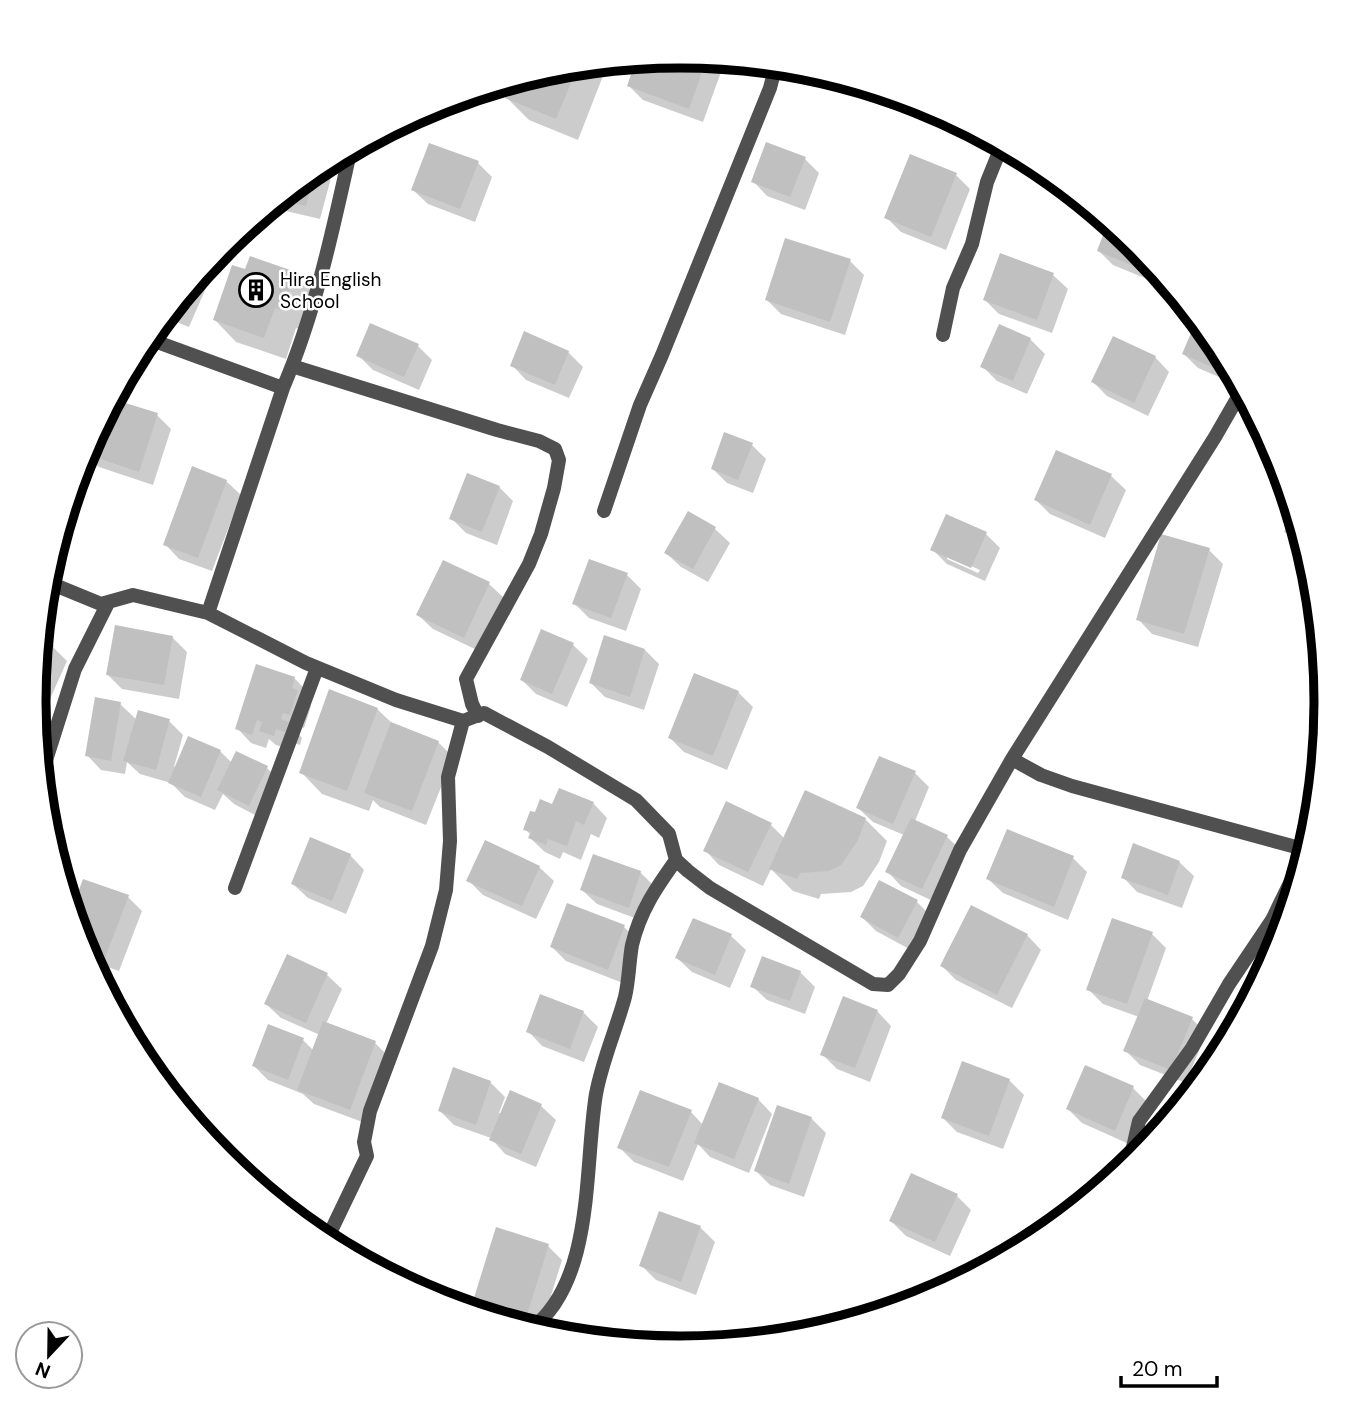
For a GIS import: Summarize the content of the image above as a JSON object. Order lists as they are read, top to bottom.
{
  "places": {
    "building": ["Hira English School"]
  },
  "scale_bar": "20 m",
  "north": "bottom"
}
